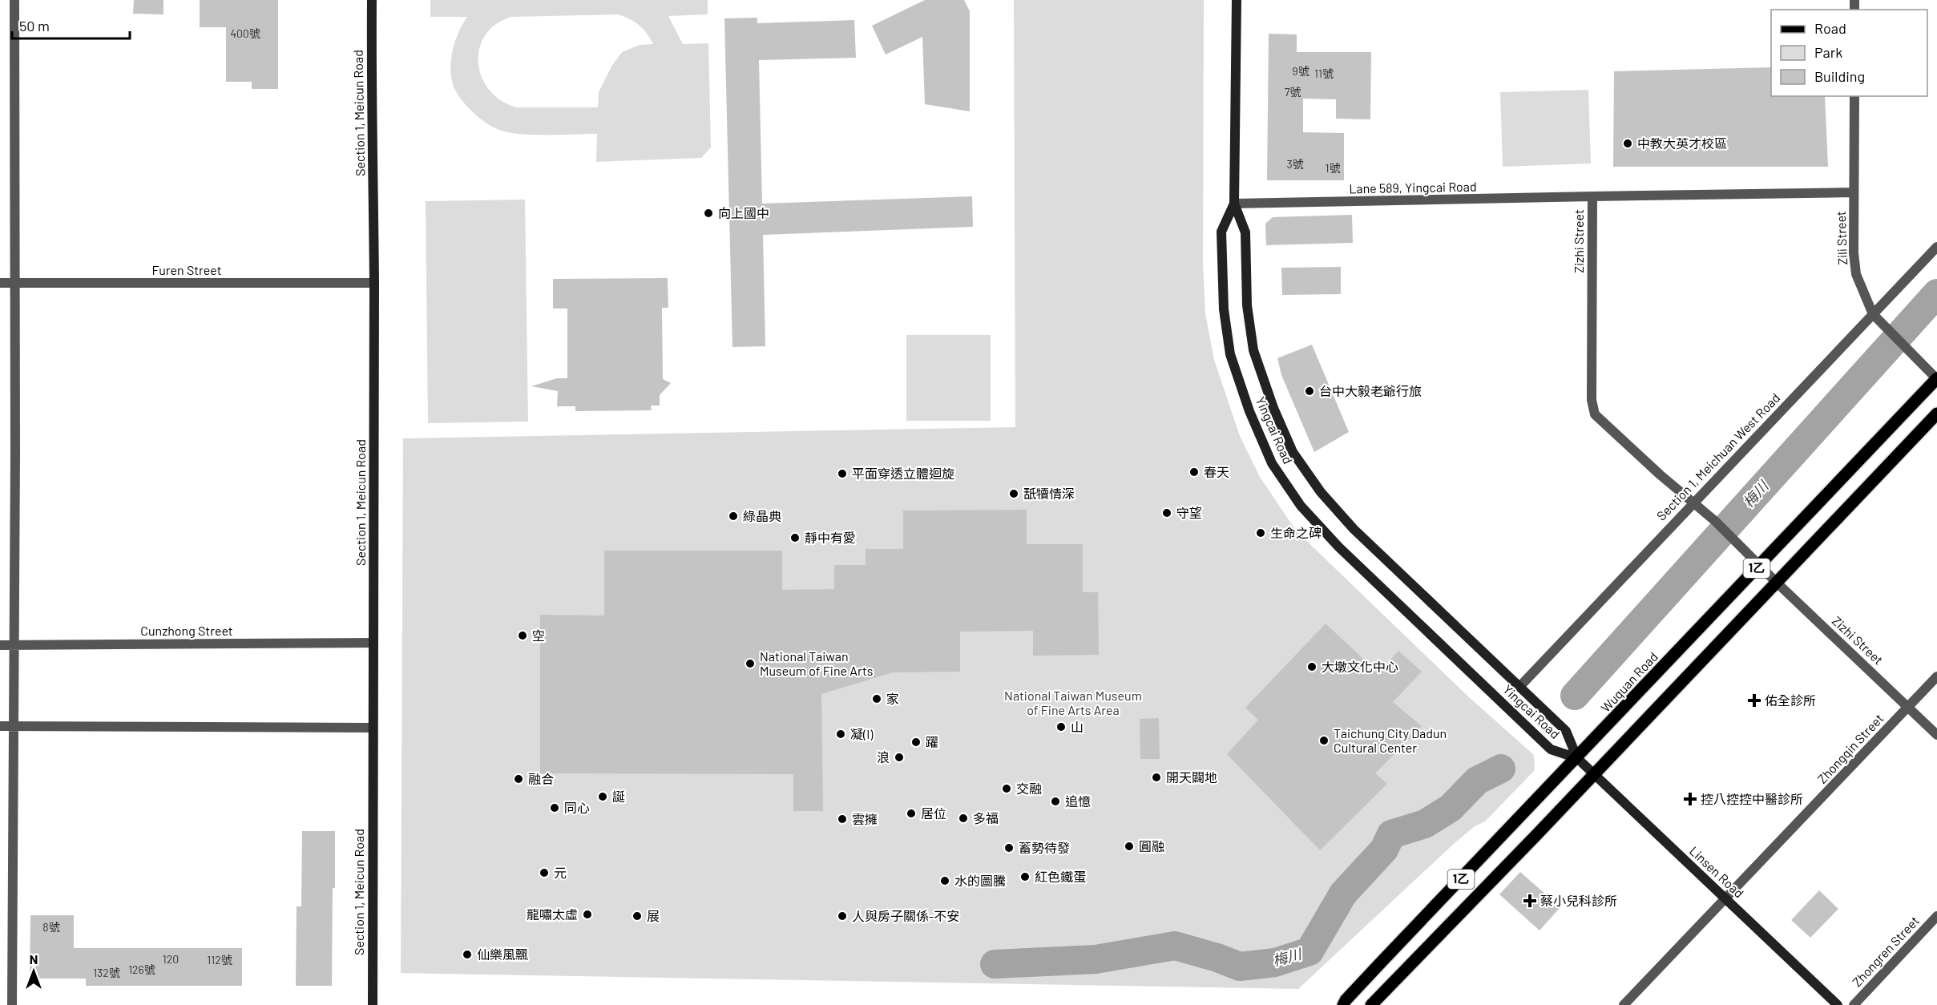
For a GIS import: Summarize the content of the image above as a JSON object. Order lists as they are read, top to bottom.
{
  "streets": {
    "main road": [
      "Section 1, Meicun Road",
      "Yingcai Road",
      "1乙",
      "Wuquan Road",
      "Linsen Road"
    ],
    "street": [
      "Lane 589, Yingcai Road",
      "Zili Street",
      "Zizhi Street",
      "Furen Street",
      "Section 1, Meichuan West Road",
      "Cunzhong Street",
      "Zhongqin Street",
      "Zhongren Street"
    ]
  },
  "crossings": [
    ["Section 1, Meicun Road", "Furen Street"],
    ["Section 1, Meicun Road", "Cunzhong Street"],
    ["Lane 589, Yingcai Road", "Zizhi Street"],
    ["Lane 589, Yingcai Road", "Yingcai Road"],
    ["Zili Street", "Zizhi Street"],
    ["Zili Street", "Section 1, Meichuan West Road"],
    ["Zili Street", "Wuquan Road"],
    ["Zizhi Street", "Section 1, Meichuan West Road"],
    ["Zizhi Street", "1乙"],
    ["Zizhi Street", "Wuquan Road"],
    ["Zizhi Street", "Zhongqin Street"],
    ["Yingcai Road", "Section 1, Meichuan West Road"],
    ["Yingcai Road", "Wuquan Road"],
    ["Yingcai Road", "Linsen Road"],
    ["1乙", "Linsen Road"],
    ["Wuquan Road", "Linsen Road"],
    ["Zhongqin Street", "Linsen Road"]
  ],
  "water": ["梅川"],
  "parks": ["National Taiwan Museum of Fine Arts Area"],
  "places": {
    "other": [
      "中教大英才校區",
      "向上國中",
      "台中大毅老爺行旅",
      "春天",
      "平面穿透立體迴旋",
      "舐犢情深",
      "守望",
      "綠晶典",
      "生命之碑",
      "靜中有愛",
      "空",
      "National Taiwan Museum of Fine Arts",
      "大墩文化中心",
      "家",
      "山",
      "凝(I)",
      "Taichung City Dadun Cultural Center",
      "躍",
      "浪",
      "開天闢地",
      "融合",
      "交融",
      "誕",
      "追憶",
      "同心",
      "居位",
      "多福",
      "雲擁",
      "圓融",
      "蓄勢待發",
      "元",
      "紅色鐵蛋",
      "水的圖騰",
      "龍嘯太虛",
      "展",
      "人與房子關係-不安",
      "仙樂風飄"
    ],
    "health": ["佑全診所", "控八控控中醫診所", "蔡小兒科診所"]
  },
  "house_numbers": [
    "400號",
    "9號",
    "11號",
    "7號",
    "3號",
    "1號",
    "8號",
    "120",
    "112號",
    "126號",
    "132號"
  ],
  "legend": ["Road", "Park", "Building"],
  "scale_bar": "50 m",
  "north": "top"
}
